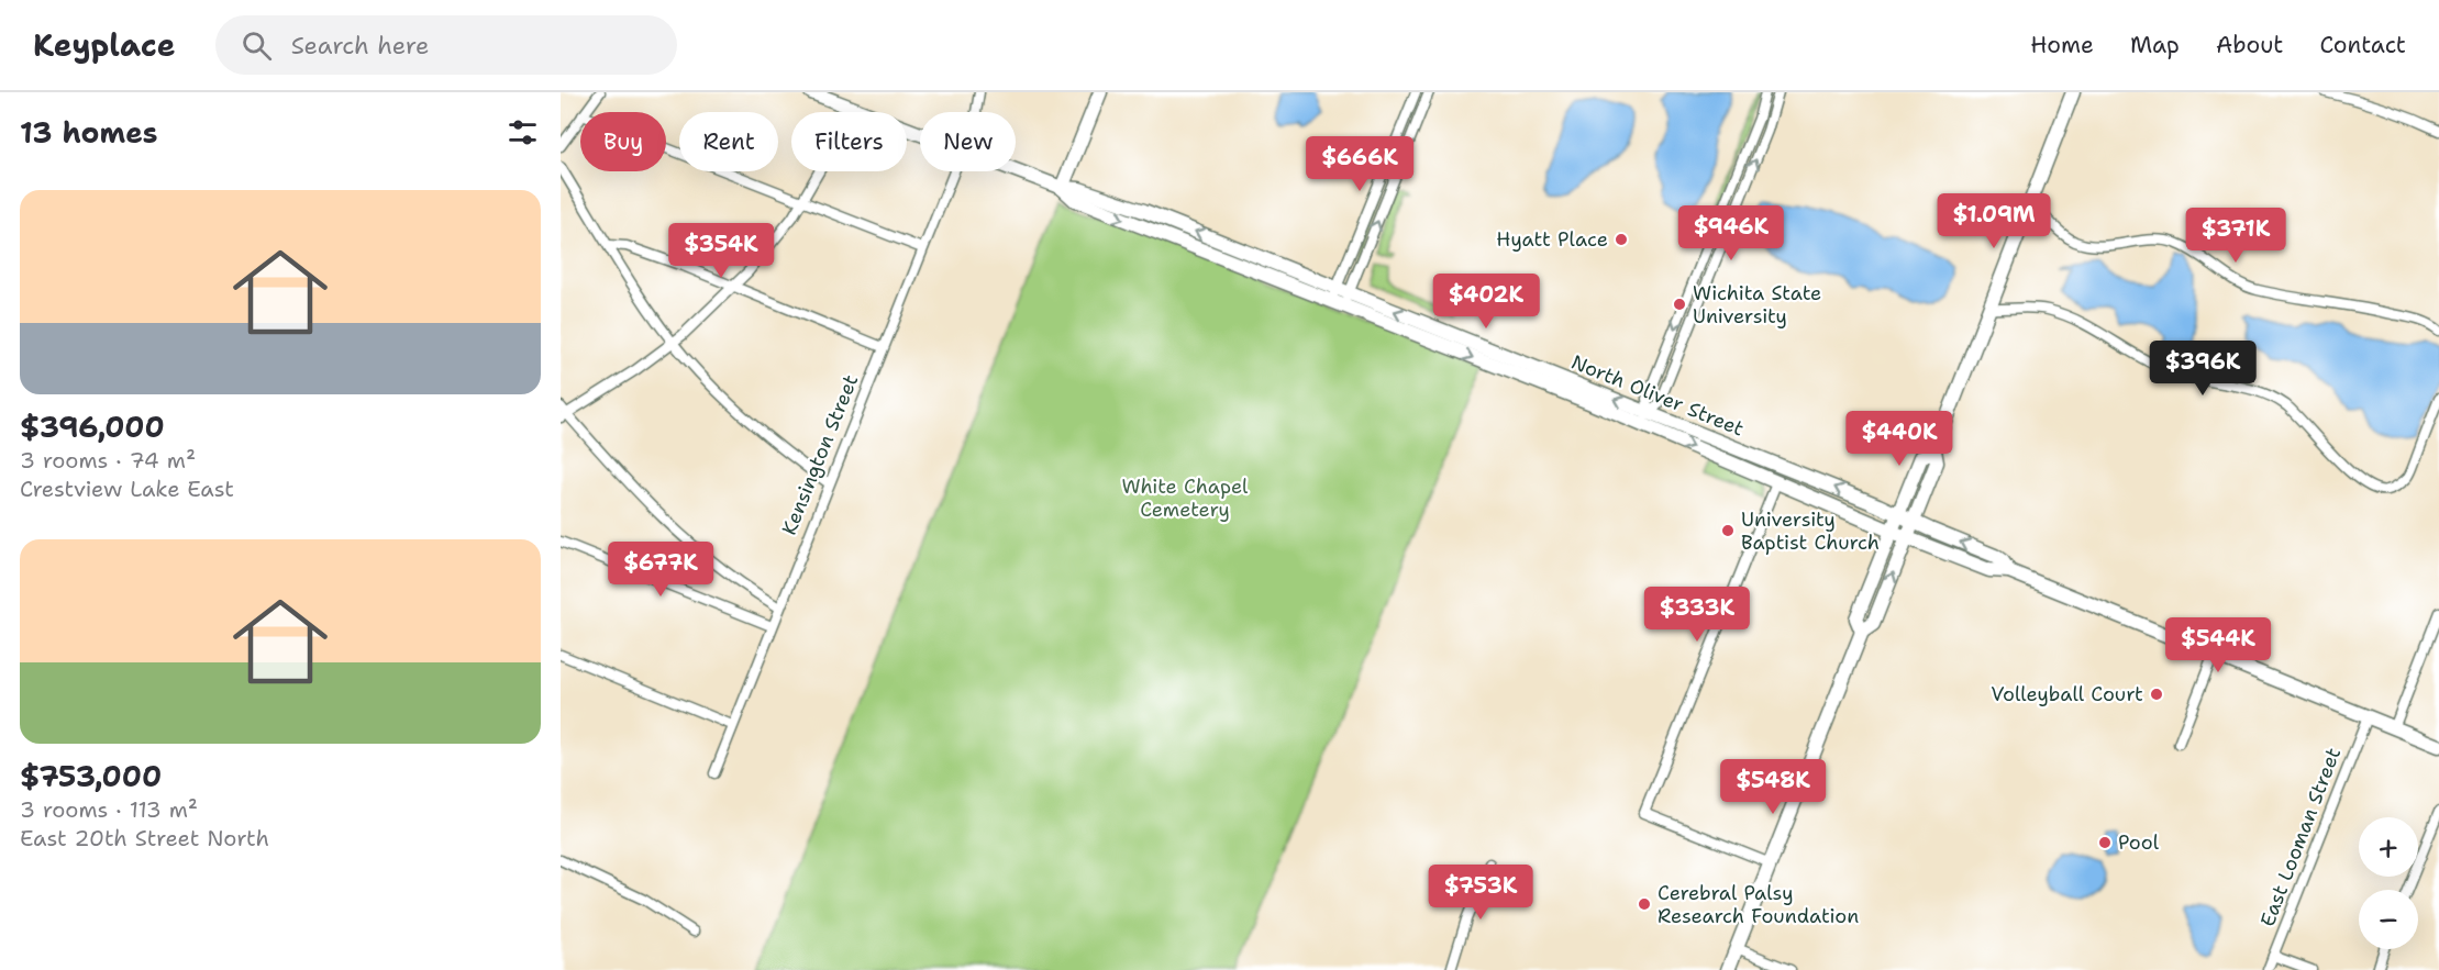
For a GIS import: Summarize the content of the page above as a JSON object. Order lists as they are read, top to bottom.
{
  "streets": {
    "main road": ["North Oliver Street"],
    "street": ["Kensington Street", "East Looman Street"]
  },
  "crossings": [
    ["North Oliver Street", "East Looman Street"]
  ],
  "parks": ["White Chapel Cemetery"],
  "places": [
    "Hyatt Place",
    "Wichita State University",
    "University Baptist Church",
    "Volleyball Court",
    "Pool",
    "Cerebral Palsy Research Foundation"
  ],
  "page": {
    "header": "Keyplace",
    "search": "Search here",
    "nav": [
      "Home",
      "Map",
      "About",
      "Contact"
    ],
    "heading": "13 homes",
    "chip": [
      "Buy",
      "Rent",
      "Filters",
      "New"
    ],
    "price": [
      "$666K",
      "$1.09M",
      "$946K",
      "$371K",
      "$354K",
      "$402K",
      "$396K",
      "$440K",
      "$677K",
      "$333K",
      "$544K",
      "$548K",
      "$753K"
    ],
    "list": [
      {
        "name": "$396,000",
        "note": "3 rooms · 74 m² · Crestview Lake East"
      },
      {
        "name": "$753,000",
        "note": "3 rooms · 113 m² · East 20th Street North"
      }
    ],
    "map_buttons": ["+", "−"]
  }
}
